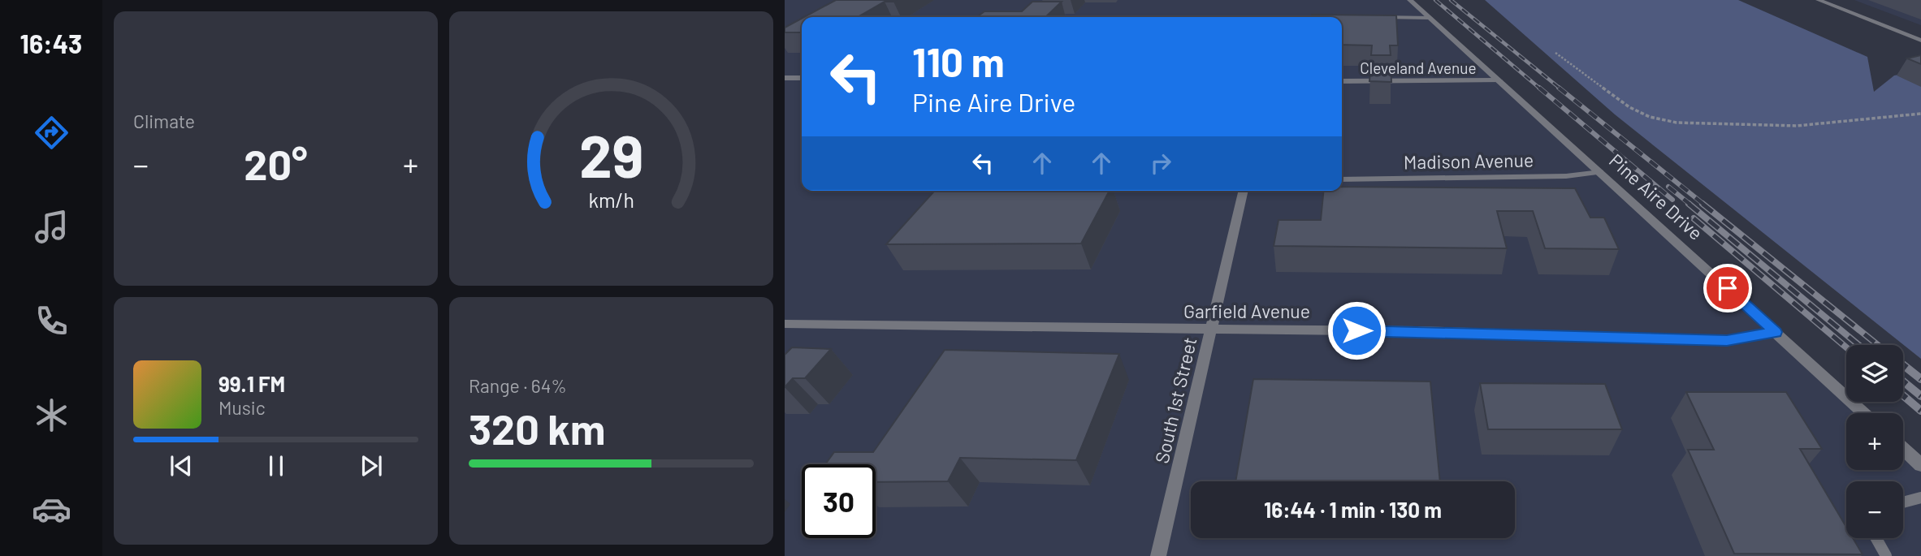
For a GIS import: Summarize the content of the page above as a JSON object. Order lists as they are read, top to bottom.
{
  "streets": {
    "street": [
      "Cleveland Avenue",
      "Madison Avenue",
      "Pine Aire Drive",
      "Garfield Avenue",
      "South 1st Street"
    ]
  },
  "crossings": [
    ["Cleveland Avenue", "Pine Aire Drive"],
    ["Madison Avenue", "Pine Aire Drive"],
    ["Pine Aire Drive", "Garfield Avenue"],
    ["Garfield Avenue", "South 1st Street"]
  ],
  "page": {
    "tabs": "16:43",
    "tile": [
      "Climate",
      ["Range · 64%", "320 km"]
    ],
    "turn": ["110 m", "Pine Aire Drive"],
    "heat": ["−", "20°", "+"],
    "map_buttons": ["+", "−"],
    "song": ["99.1 FM", "Music"],
    "limit": "30",
    "trip": "16:44 · 1 min · 130 m",
    "gauge": ["29", "km/h"]
  }
}
